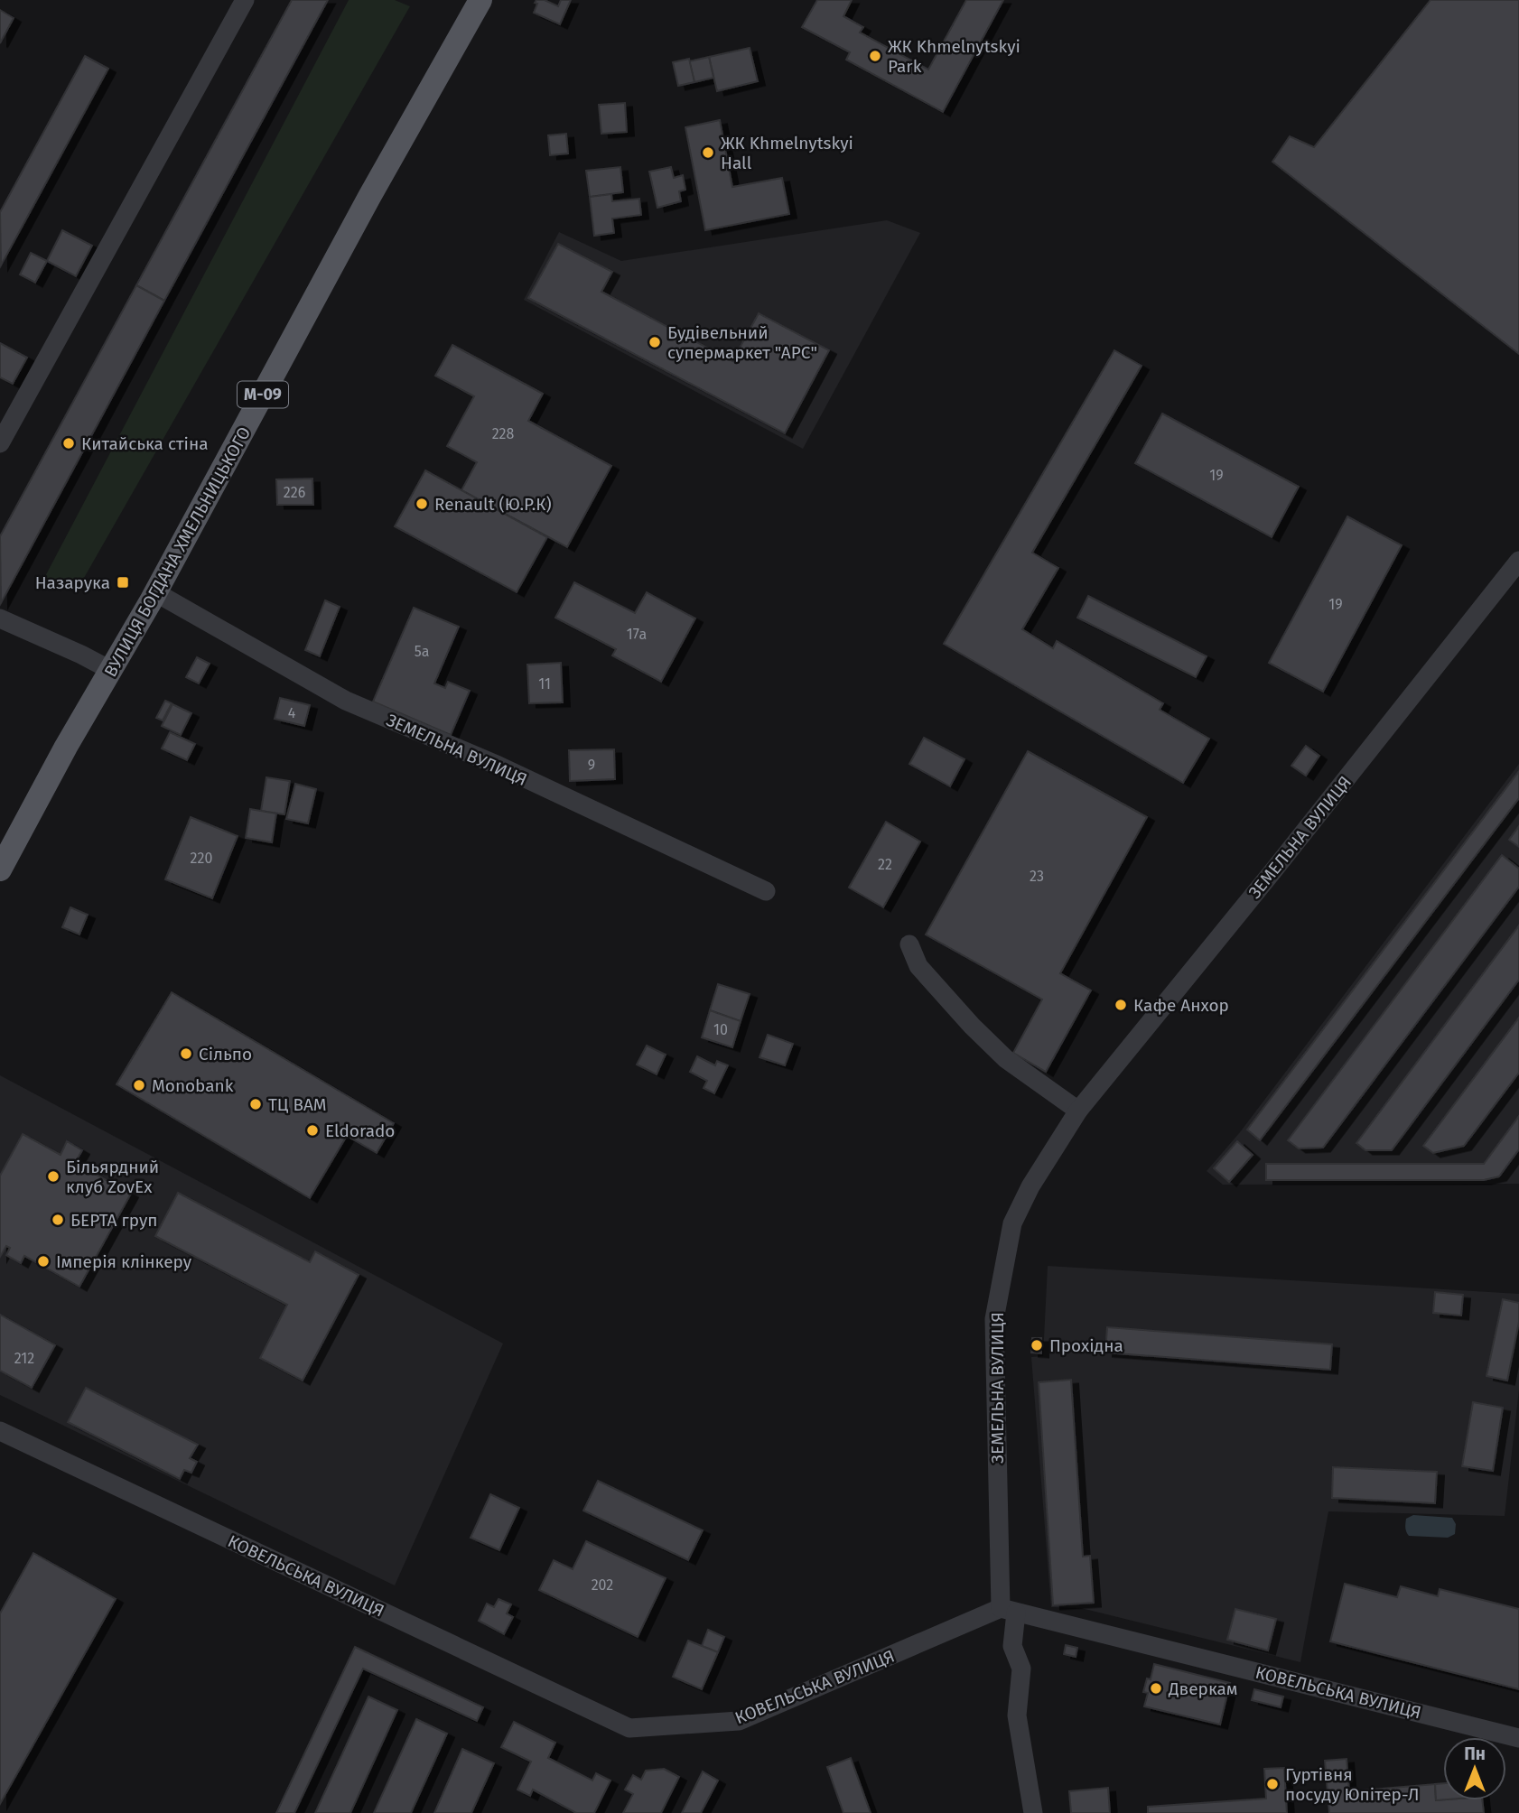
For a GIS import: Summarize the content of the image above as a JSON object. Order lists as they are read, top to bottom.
{
  "streets": {
    "main road": ["М-09", "ВУЛИЦЯ БОГДАНА ХМЕЛЬНИЦЬКОГО"],
    "street": ["ЗЕМЕЛЬНА ВУЛИЦЯ", "КОВЕЛЬСЬКА ВУЛИЦЯ"]
  },
  "crossings": [
    ["ВУЛИЦЯ БОГДАНА ХМЕЛЬНИЦЬКОГО", "ЗЕМЕЛЬНА ВУЛИЦЯ"],
    ["ЗЕМЕЛЬНА ВУЛИЦЯ", "КОВЕЛЬСЬКА ВУЛИЦЯ"]
  ],
  "places": {
    "other": [
      "ЖК Khmelnytskyi Park",
      "ЖК Khmelnytskyi Hall",
      "Будівельний супермаркет \"АРС\"",
      "Китайська стіна",
      "Renault (Ю.Р.К)",
      "Кафе Анхор",
      "Сільпо",
      "Monobank",
      "ТЦ ВАМ",
      "Eldorado",
      "Більярдний клуб ZovEx",
      "БЕРТА груп",
      "Імперія клінкеру",
      "Прохідна",
      "Дверкам",
      "Гуртівня посуду Юпітер-Л"
    ],
    "transit": ["Назарука"]
  },
  "house_numbers": [
    "228",
    "19",
    "226",
    "19",
    "17а",
    "5а",
    "11",
    "4",
    "9",
    "220",
    "22",
    "23",
    "10",
    "212",
    "202"
  ],
  "north": "top"
}
